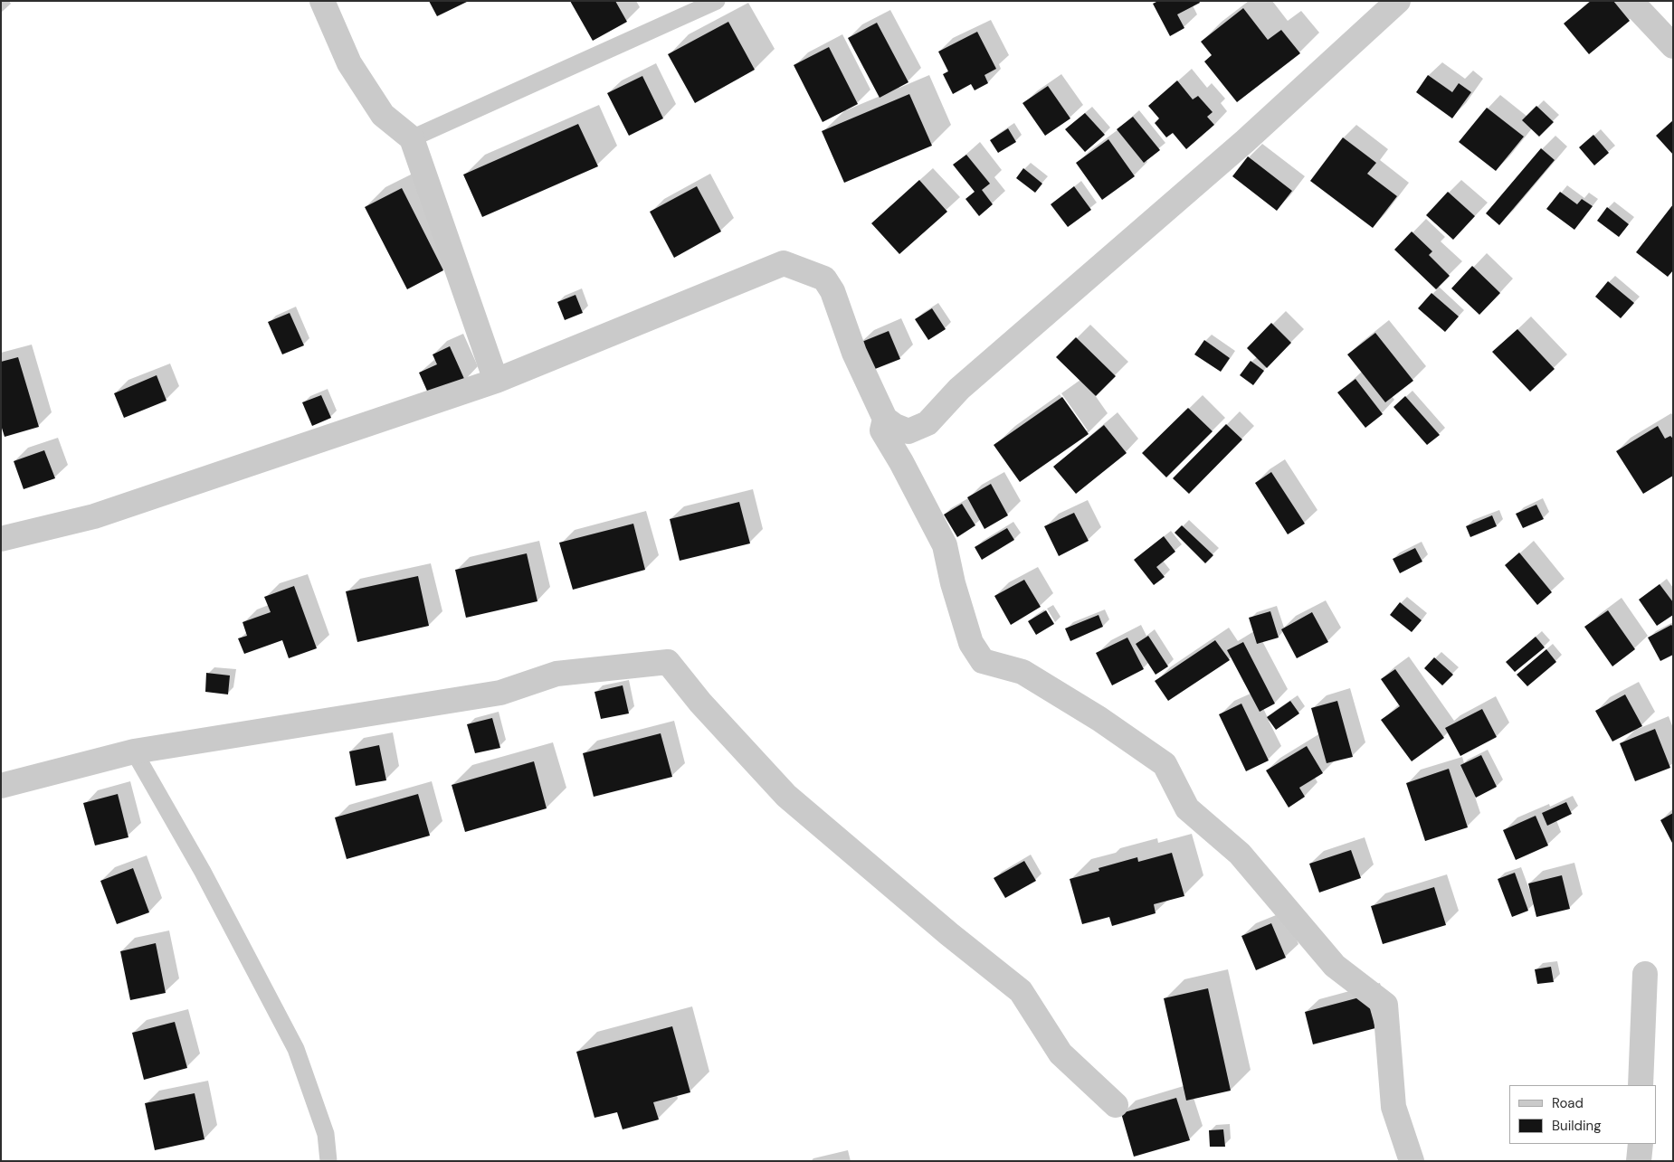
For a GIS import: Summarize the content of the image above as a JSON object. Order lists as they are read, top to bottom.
{
  "legend": ["Road", "Building"]
}
